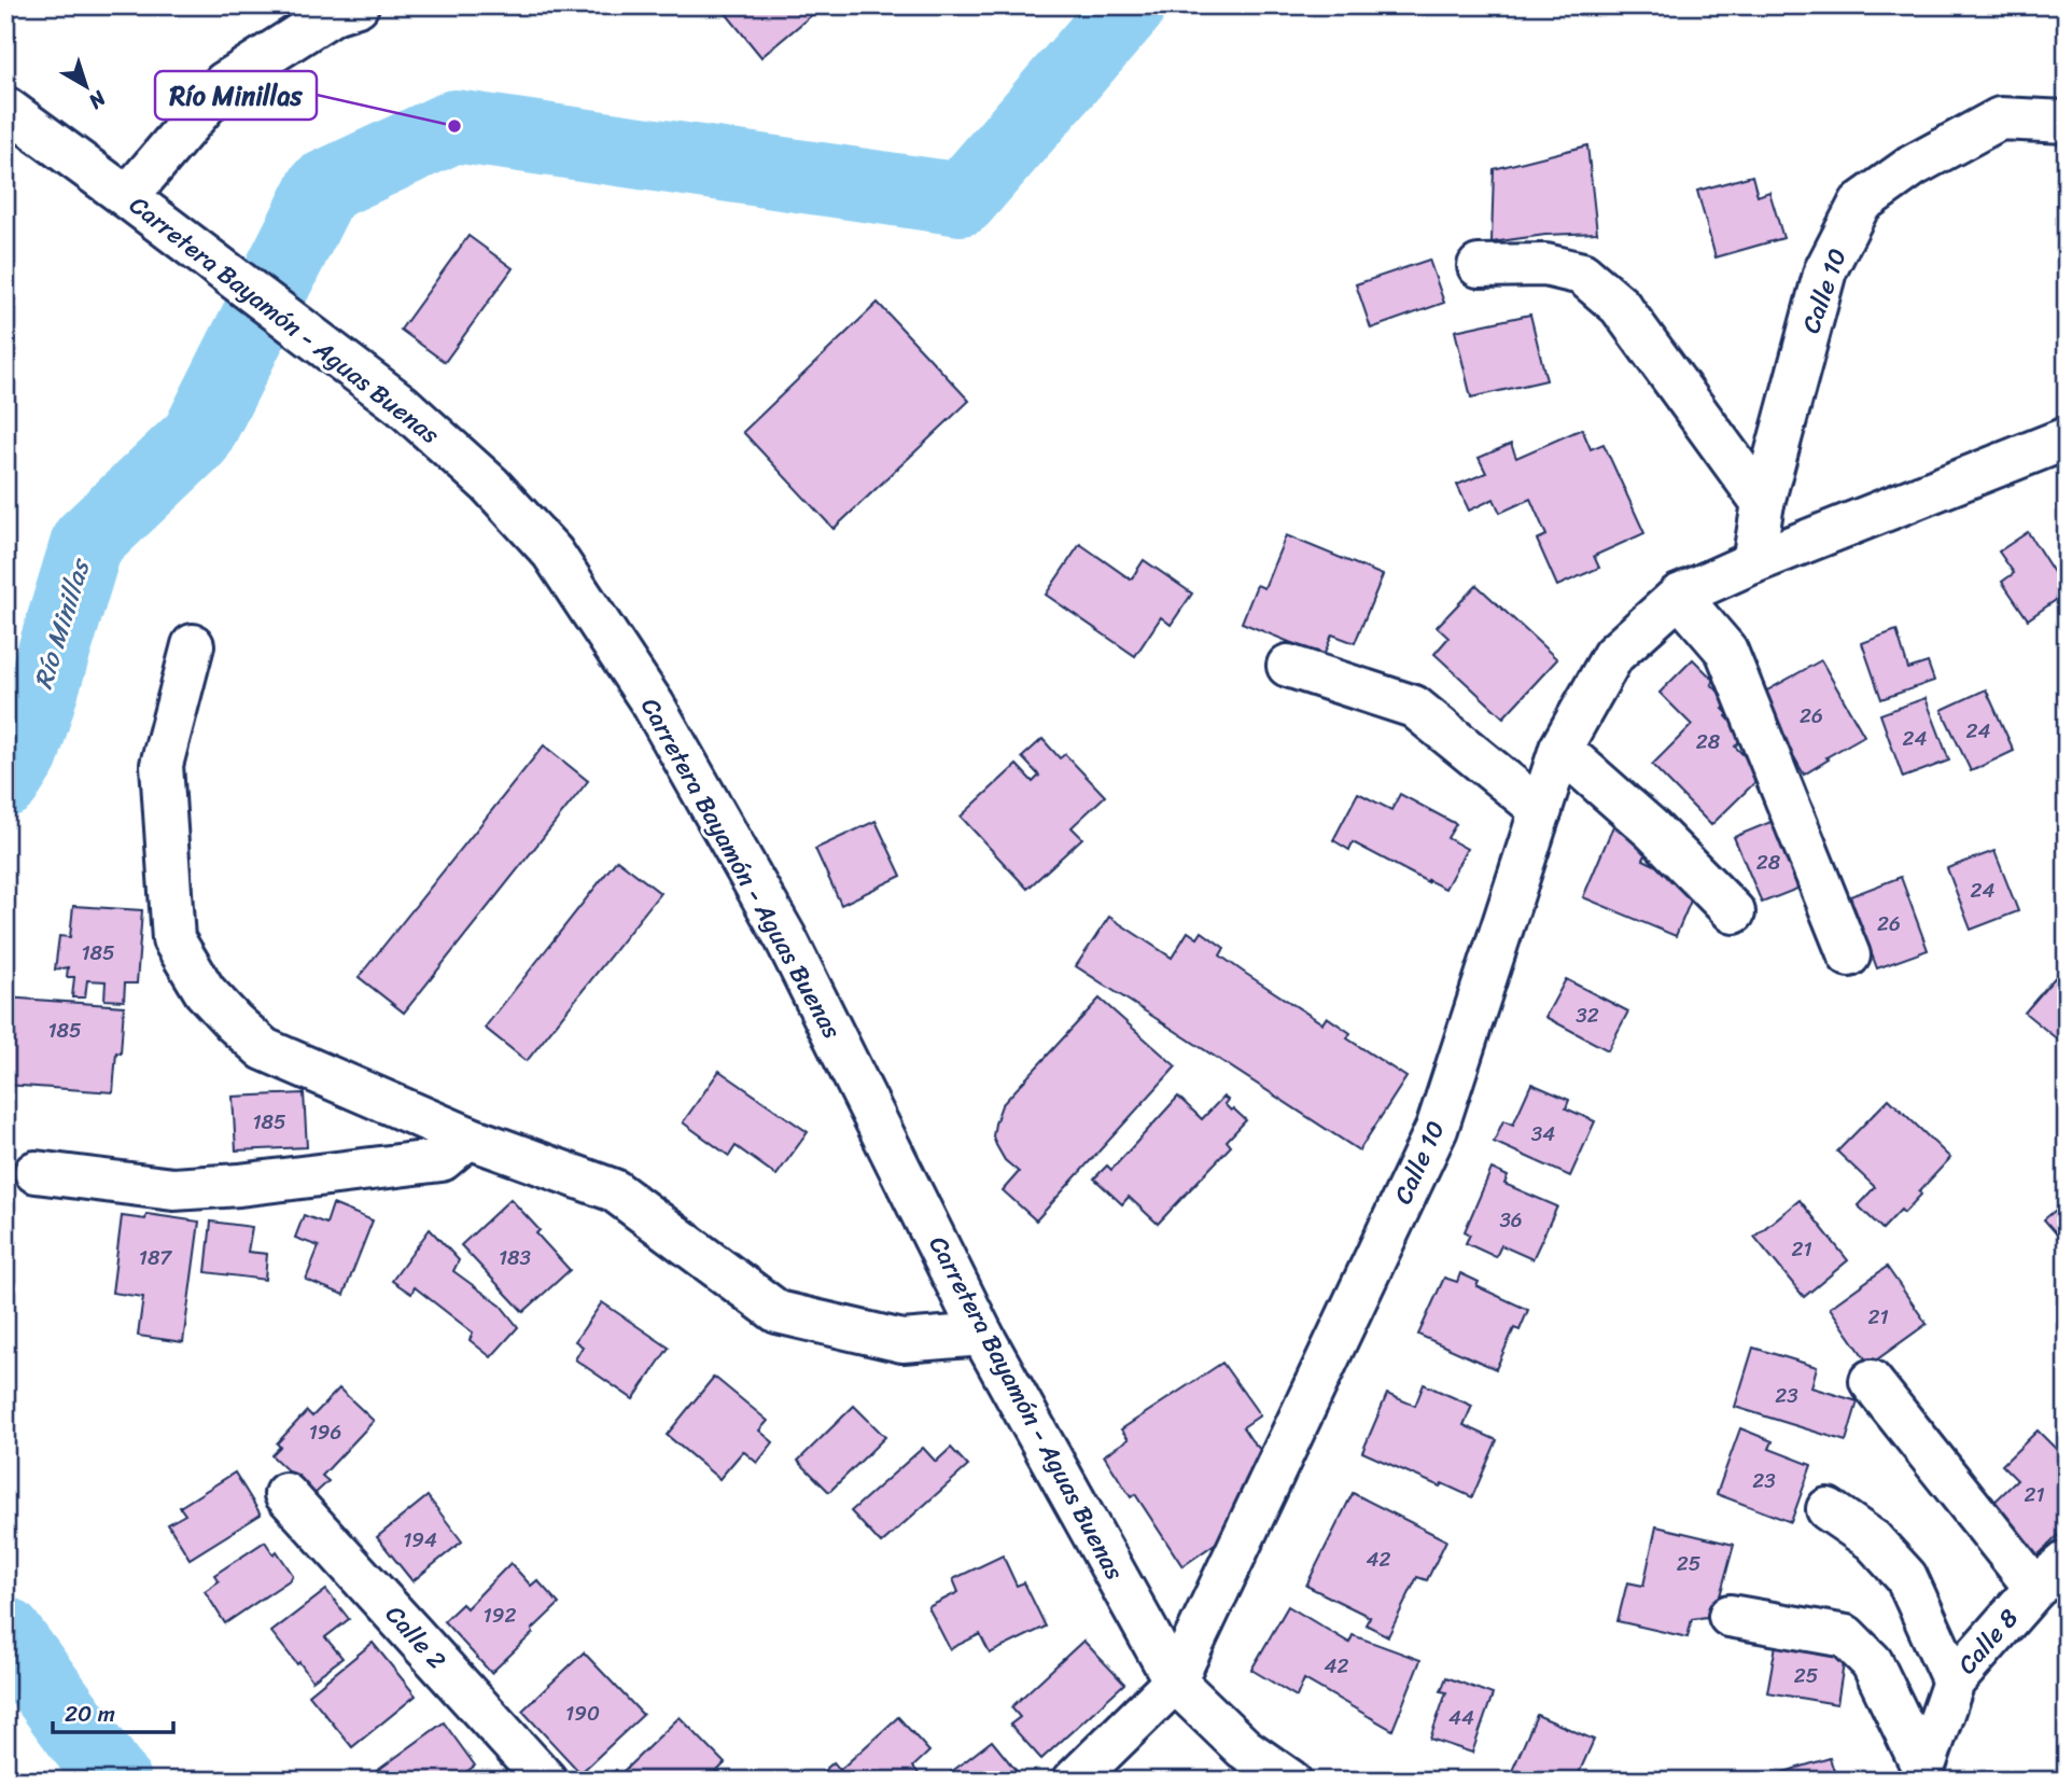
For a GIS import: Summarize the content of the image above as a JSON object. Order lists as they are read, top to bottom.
{
  "streets": {
    "street": [
      "Calle 10",
      "Carretera Bayamón - Aguas Buenas",
      "Calle 2",
      "Calle 8"
    ]
  },
  "crossings": [
    ["Calle 10", "Carretera Bayamón - Aguas Buenas"]
  ],
  "water": ["Río Minillas"],
  "places": ["Río Minillas"],
  "house_numbers": [
    "26",
    "24",
    "24",
    "28",
    "28",
    "24",
    "26",
    "185",
    "32",
    "185",
    "185",
    "34",
    "36",
    "21",
    "187",
    "183",
    "21",
    "23",
    "196",
    "23",
    "21",
    "194",
    "42",
    "25",
    "192",
    "42",
    "25",
    "190",
    "44"
  ],
  "scale_bar": "20 m",
  "north": "bottom right"
}
